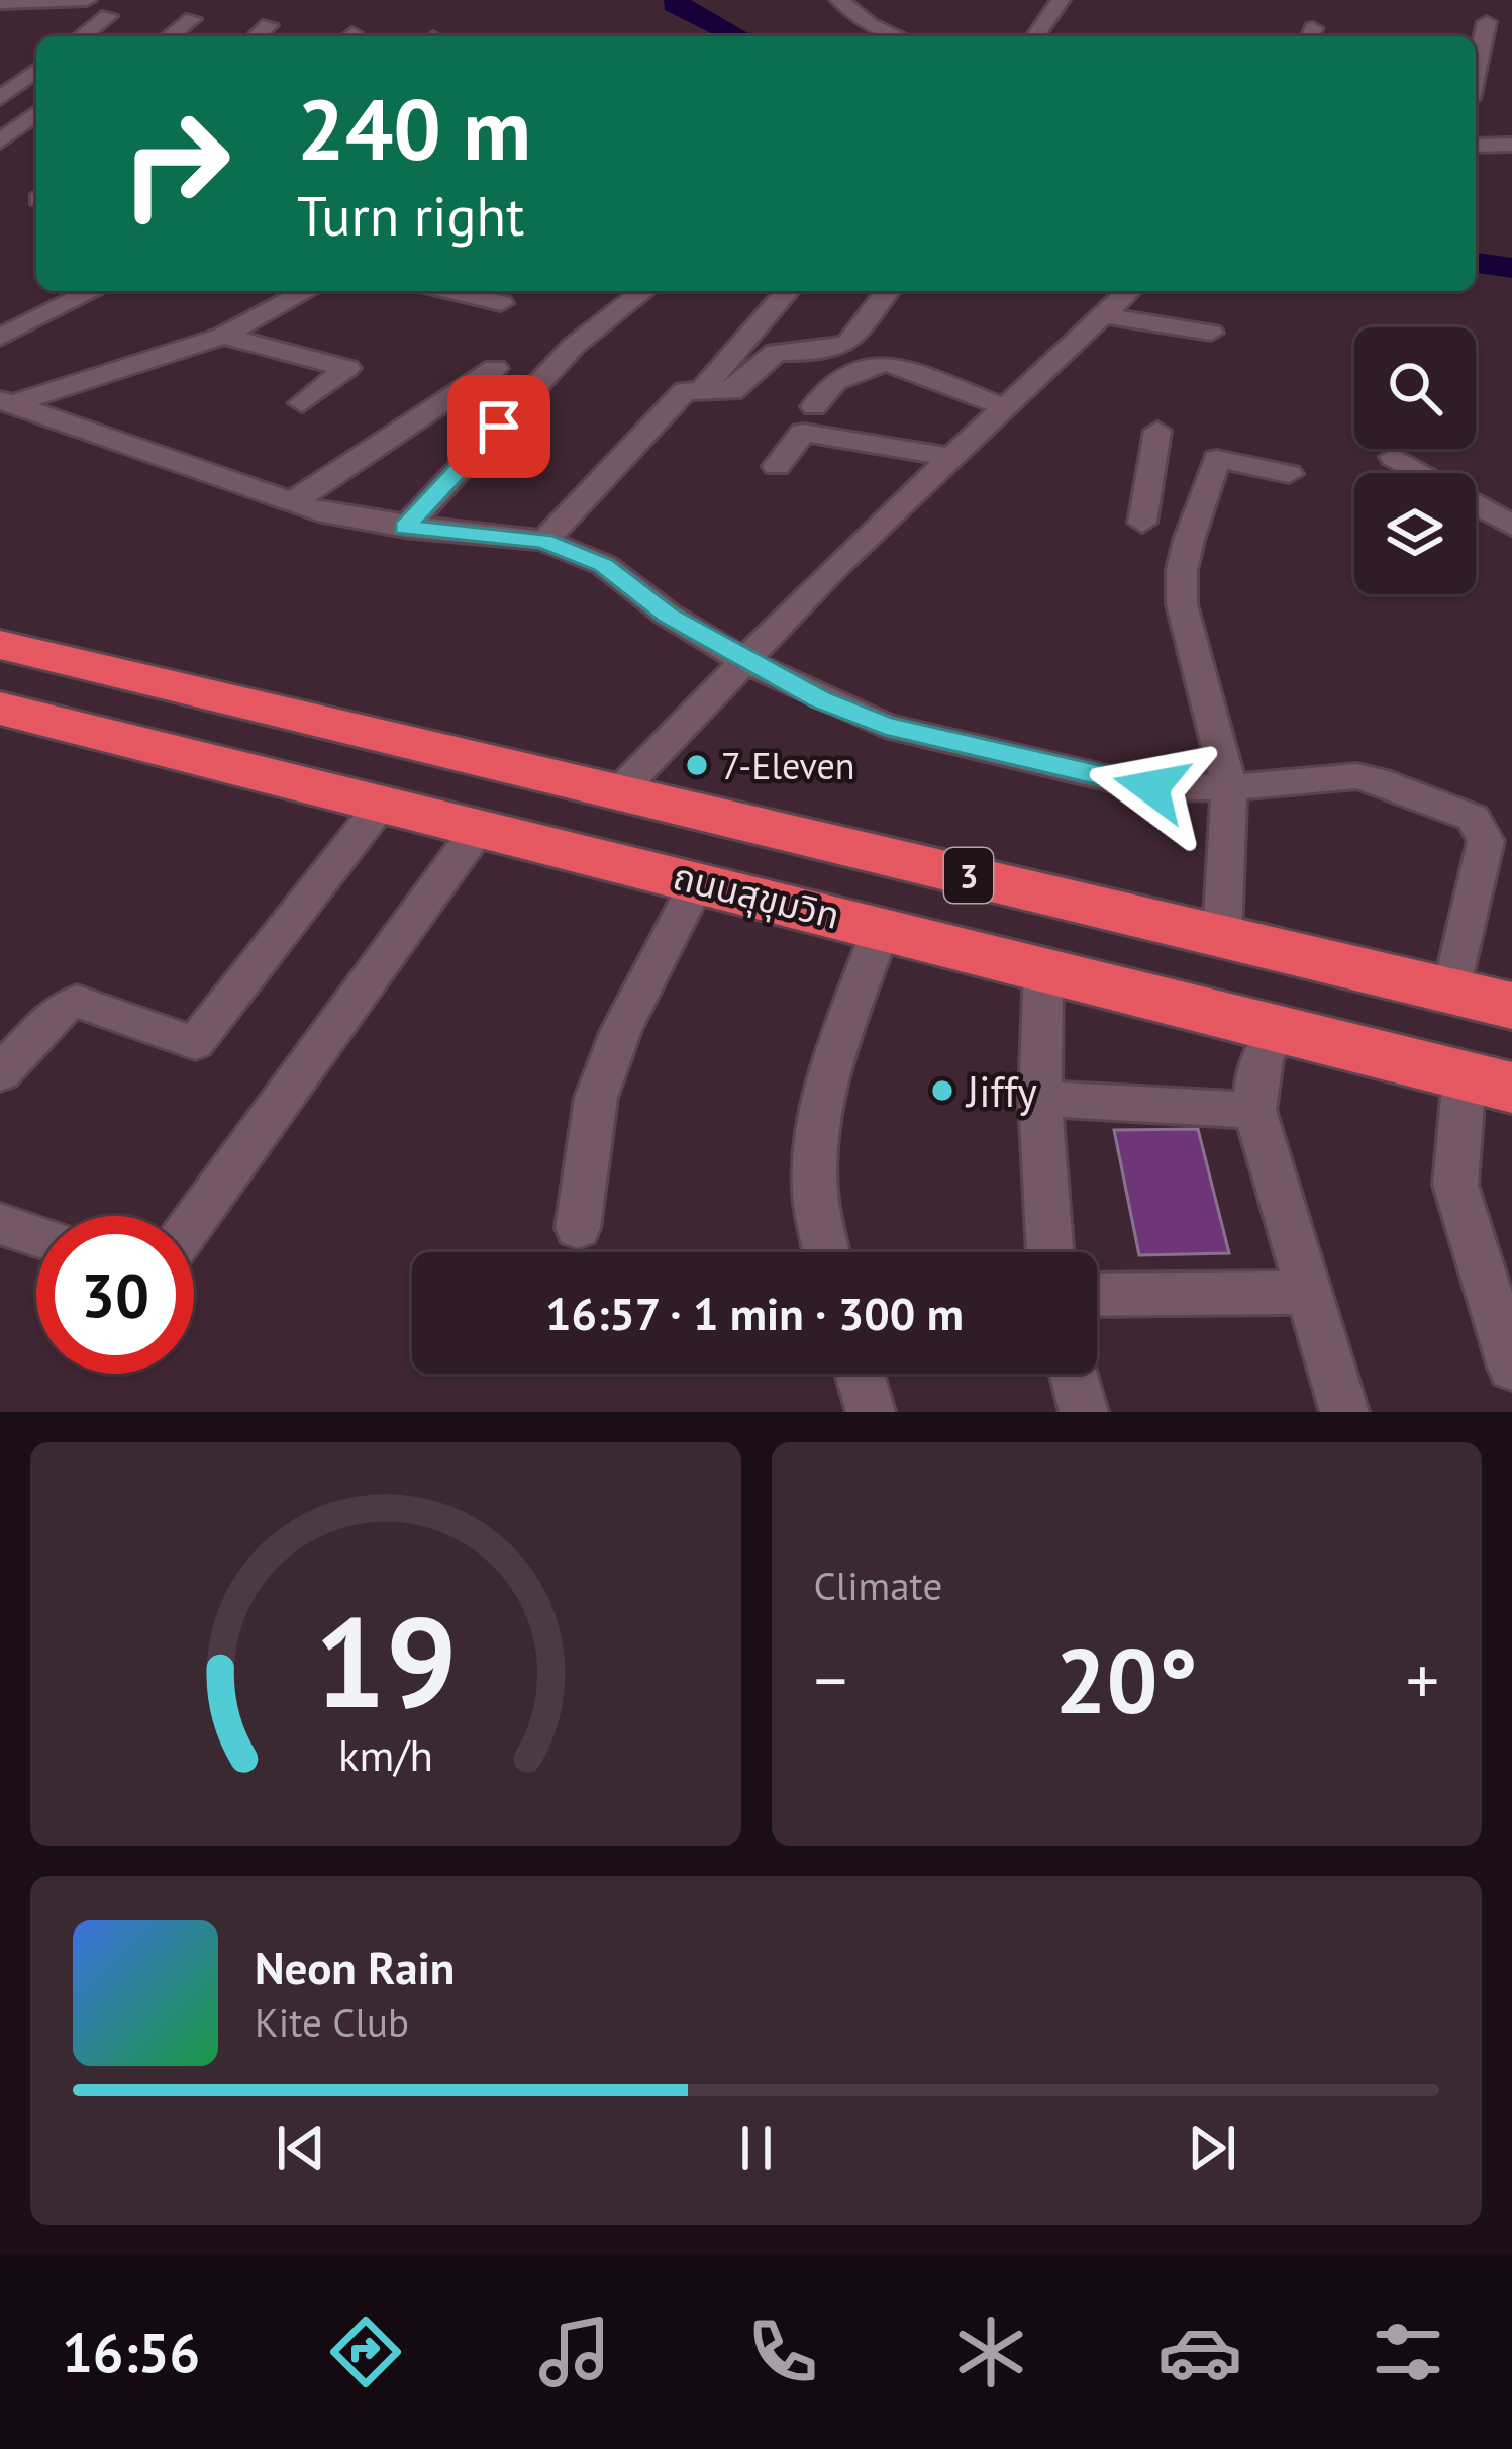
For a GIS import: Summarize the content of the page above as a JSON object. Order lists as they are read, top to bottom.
{
  "streets": {
    "highway": ["3", "ถนนสุขุมวิท"]
  },
  "places": ["7-Eleven", "Jiffy"],
  "page": {
    "turn": ["240 m", "Turn right"],
    "limit": "30",
    "trip": "16:57 · 1 min · 300 m",
    "tile": "Climate",
    "heat": ["−", "20°", "+"],
    "song": ["Neon Rain", "Kite Club"],
    "tabs": "16:56",
    "gauge": ["19", "km/h"]
  }
}
